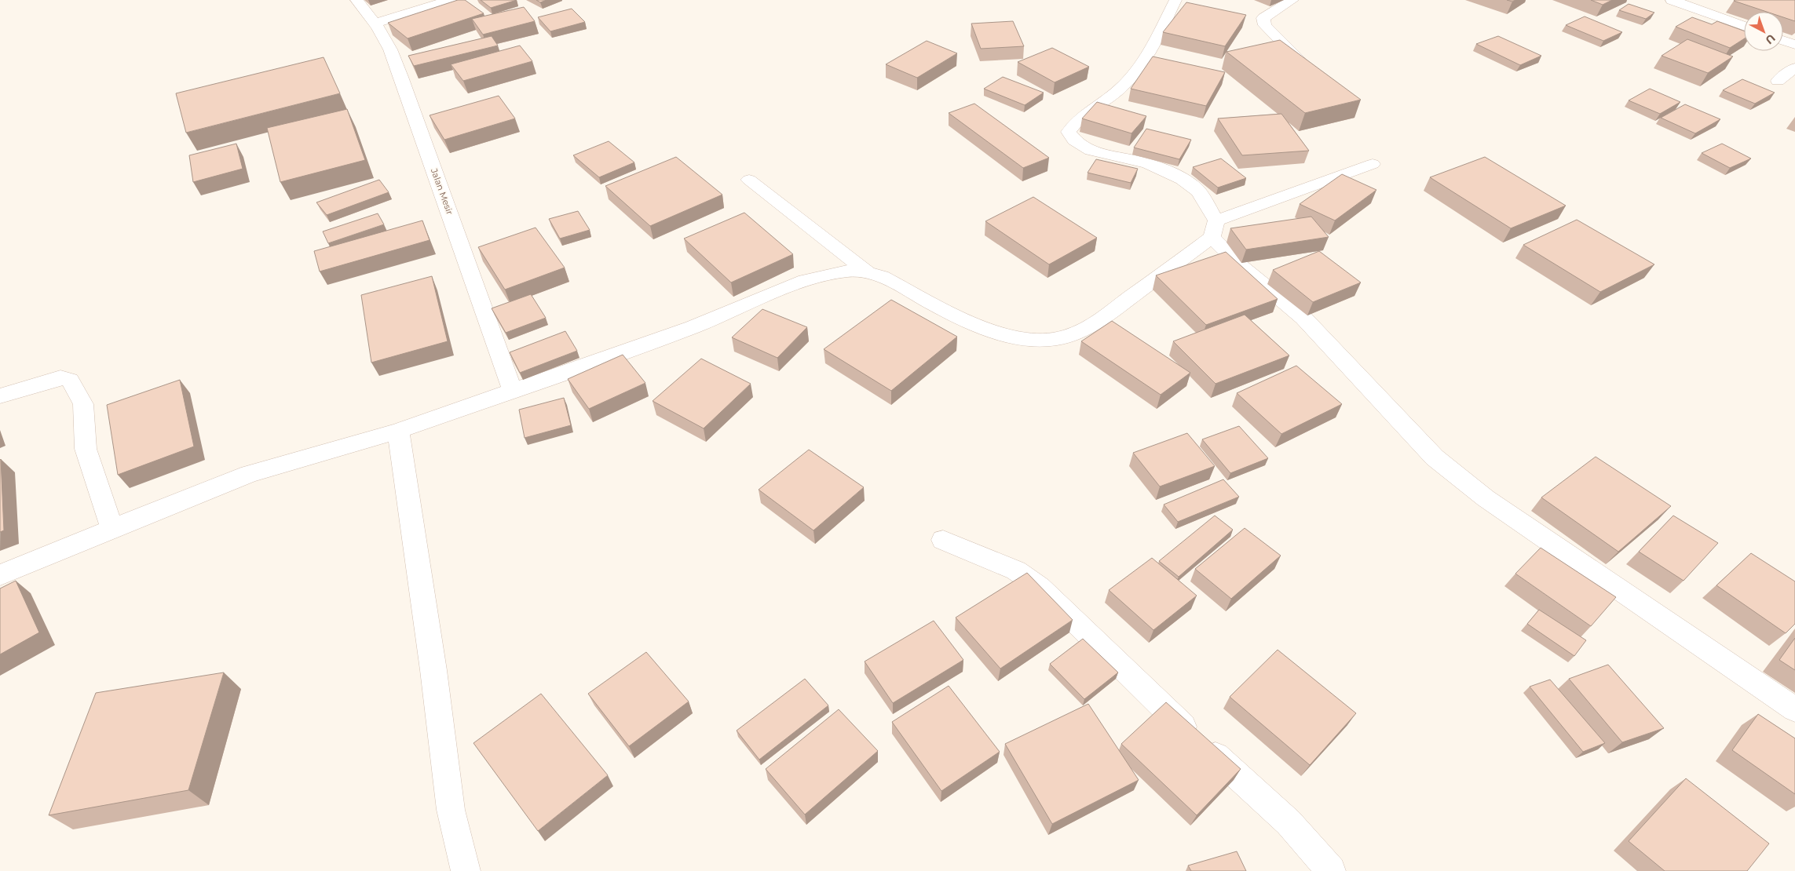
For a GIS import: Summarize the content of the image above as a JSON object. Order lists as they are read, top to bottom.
{
  "streets": {
    "street": ["Jalan Mesir"]
  },
  "north": "bottom right"
}
